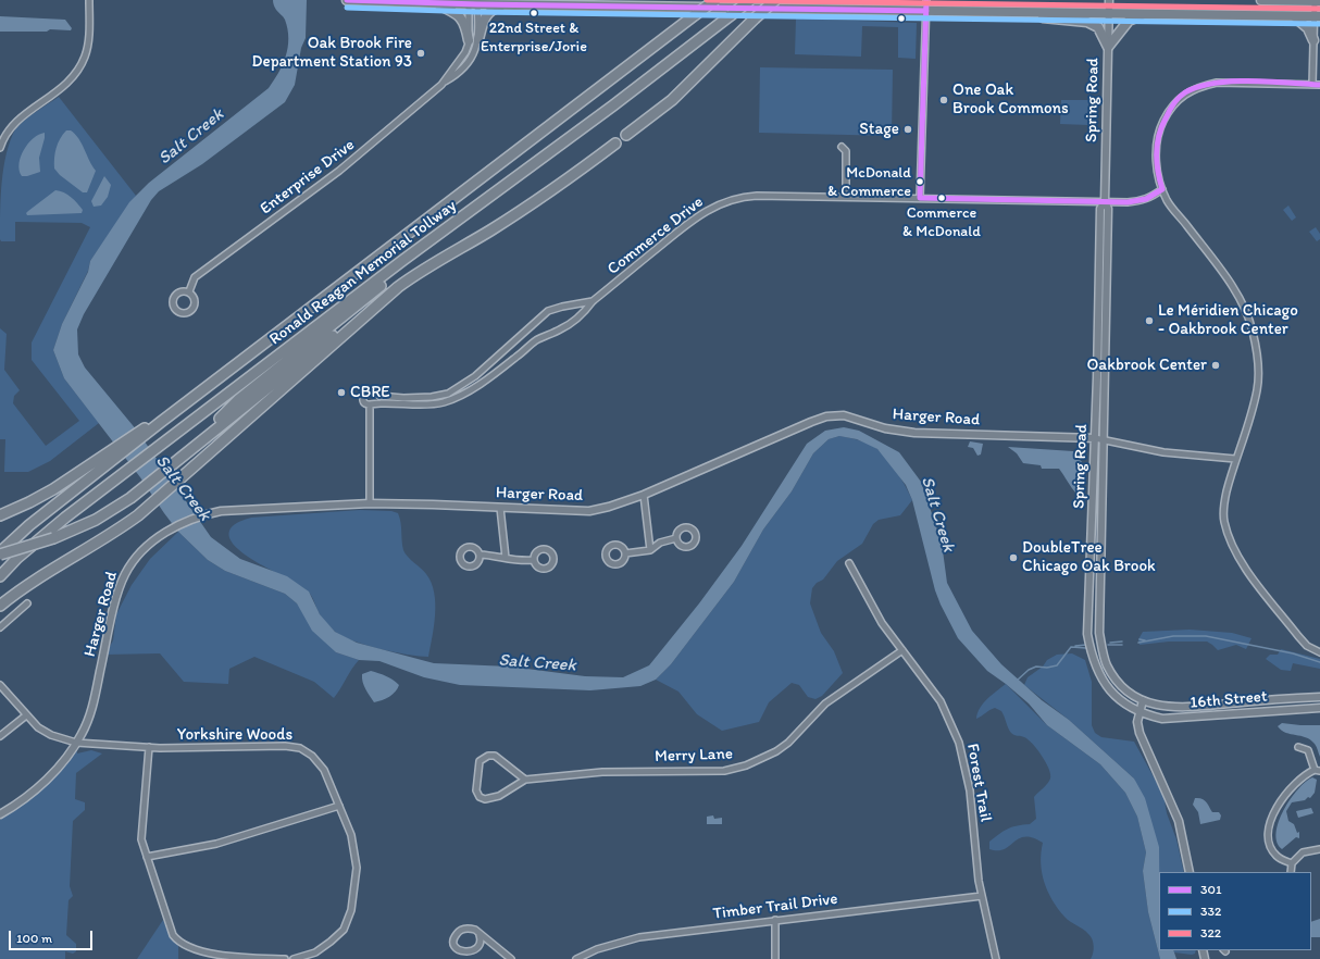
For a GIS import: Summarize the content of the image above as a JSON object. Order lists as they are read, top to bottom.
{
  "streets": {
    "highway": ["Ronald Reagan Memorial Tollway"],
    "street": [
      "Spring Road",
      "Enterprise Drive",
      "Commerce Drive",
      "Harger Road",
      "16th Street",
      "Yorkshire Woods",
      "Merry Lane",
      "Forest Trail",
      "Timber Trail Drive"
    ]
  },
  "crossings": [
    ["Spring Road", "Commerce Drive"],
    ["Spring Road", "Harger Road"],
    ["Spring Road", "16th Street"],
    ["Harger Road", "Yorkshire Woods"],
    ["Merry Lane", "Forest Trail"],
    ["Forest Trail", "Timber Trail Drive"]
  ],
  "water": ["Salt Creek"],
  "places": [
    "22nd Street & Enterprise/Jorie",
    "Oak Brook Fire Department Station 93",
    "One Oak Brook Commons",
    "Stage",
    "McDonald & Commerce",
    "Commerce & McDonald",
    "Le Méridien Chicago - Oakbrook Center",
    "Oakbrook Center",
    "CBRE",
    "DoubleTree Chicago Oak Brook"
  ],
  "lines": ["transit line 301", "transit line 322", "transit line 332"],
  "legend": ["301", "332", "322"],
  "scale_bar": "100 m"
}
